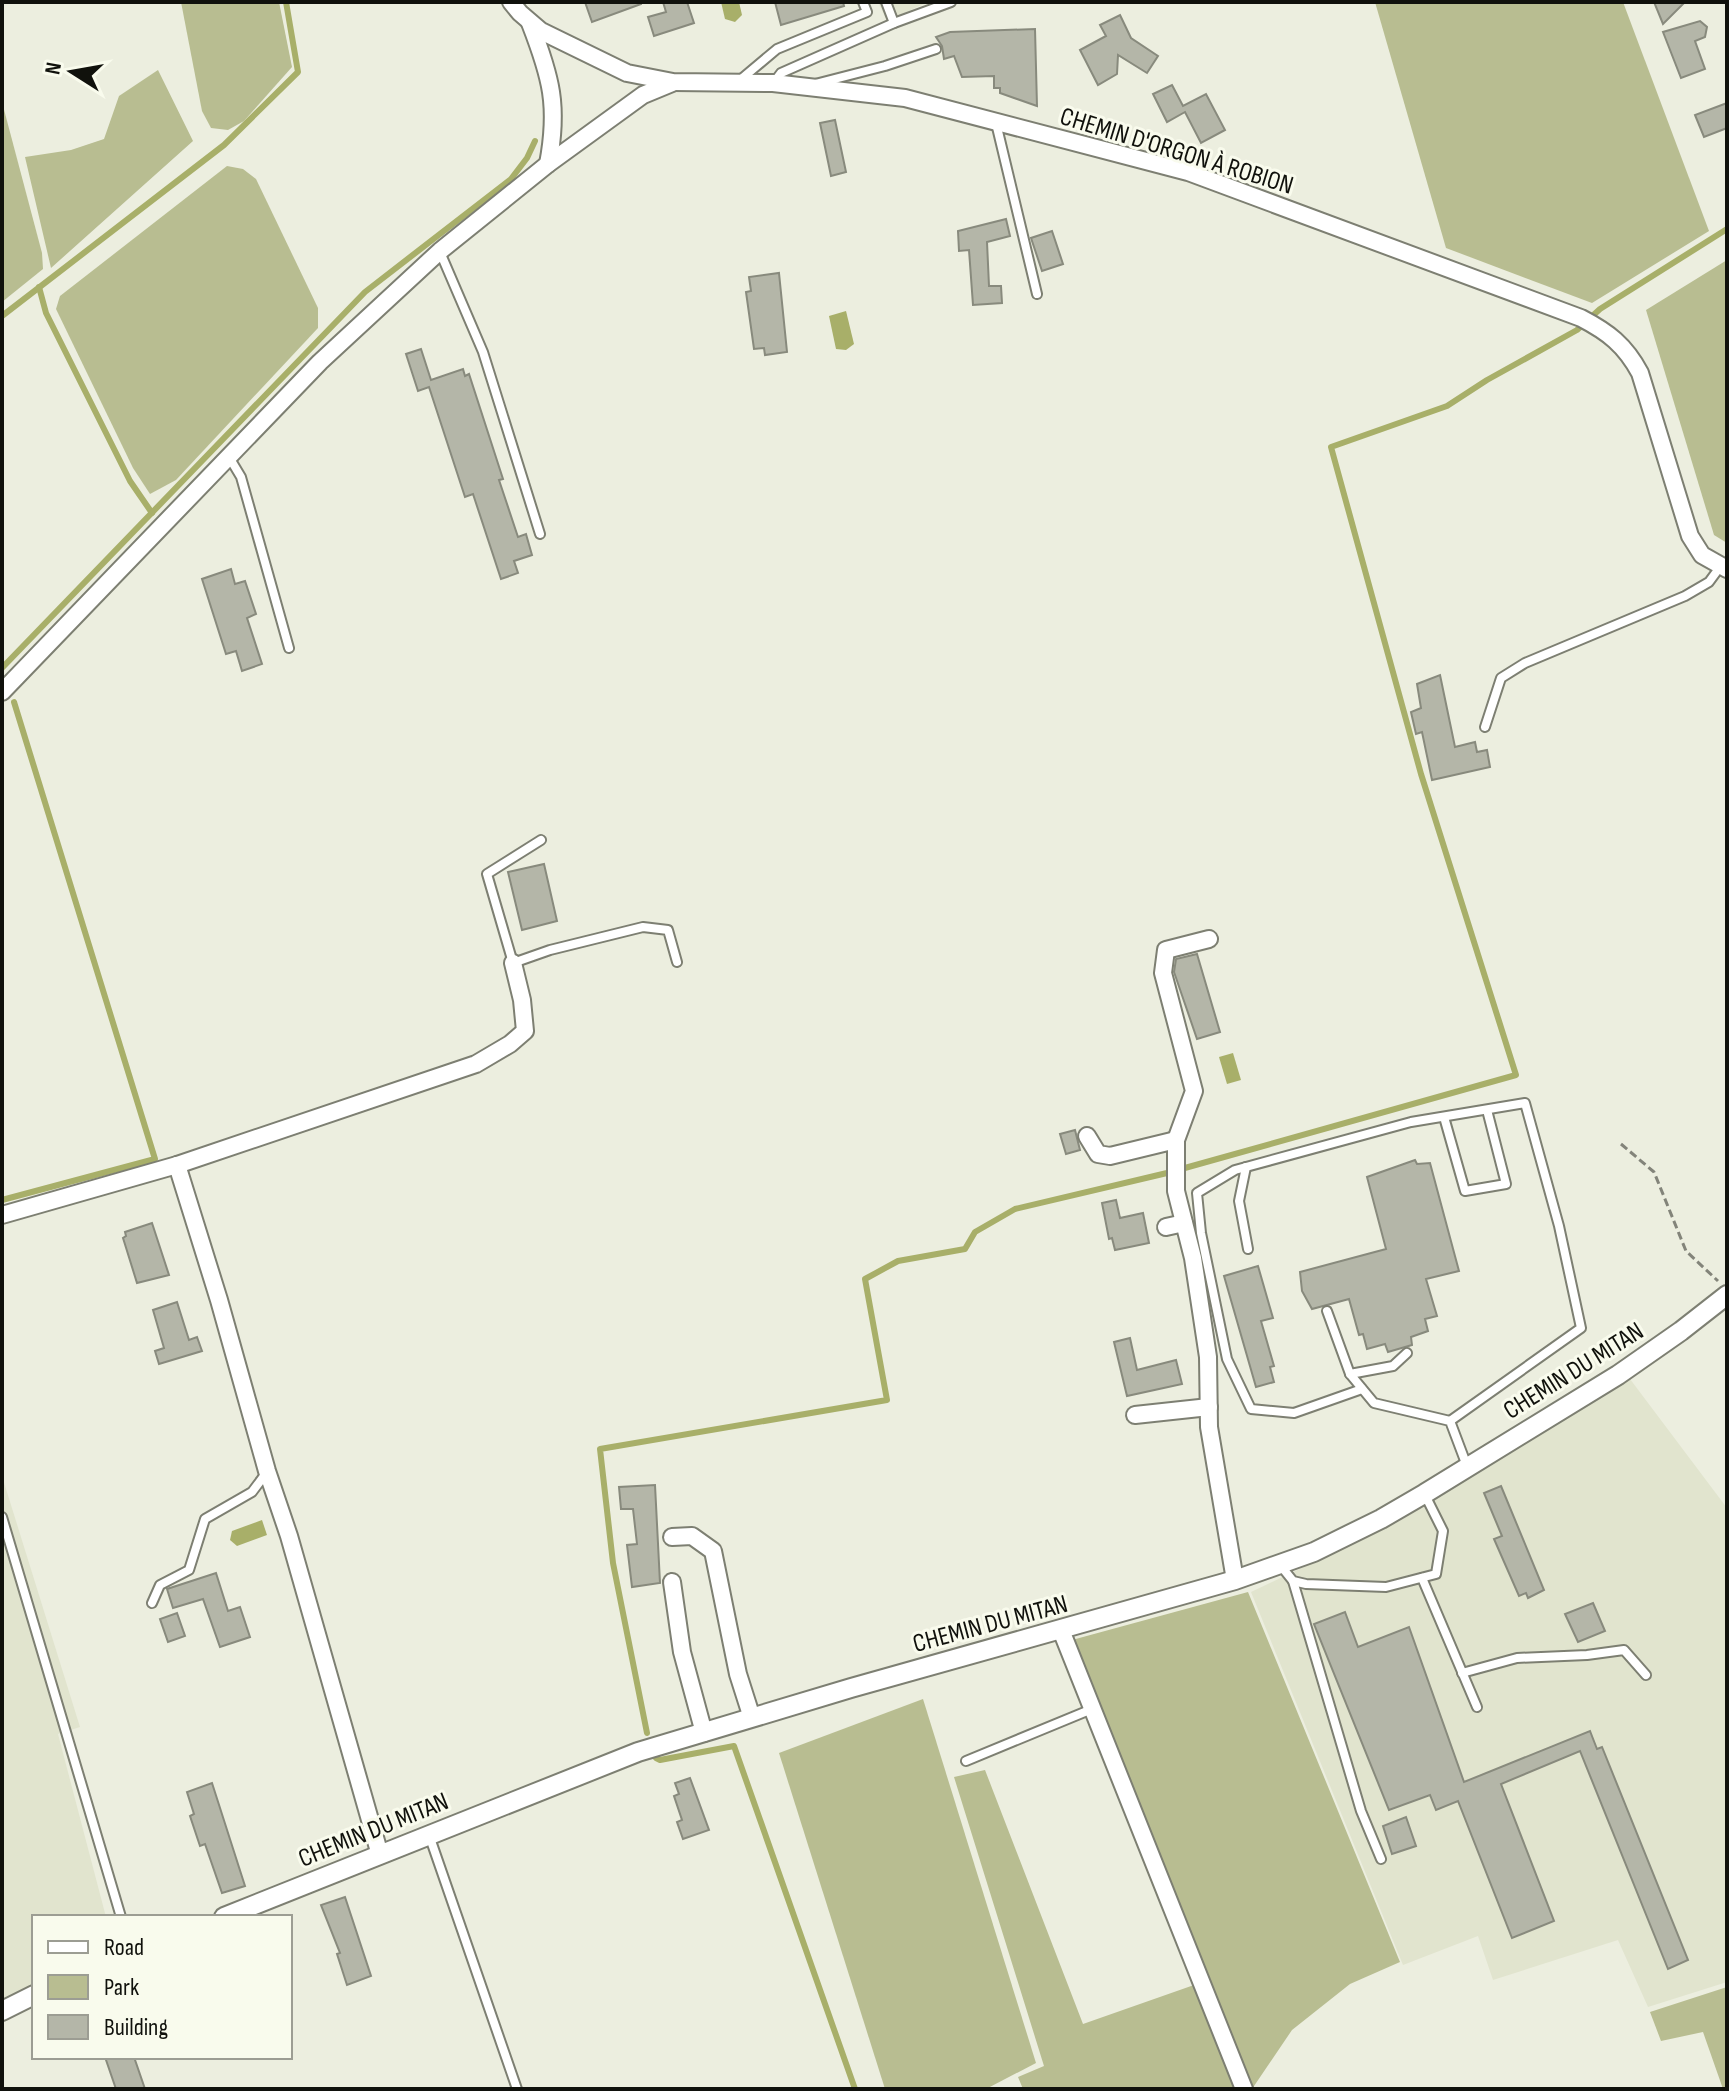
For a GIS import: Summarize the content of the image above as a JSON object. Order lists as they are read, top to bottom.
{
  "streets": {
    "street": ["CHEMIN D'ORGON À ROBION", "CHEMIN DU MITAN"]
  },
  "legend": ["Road", "Park", "Building"],
  "north": "left"
}
